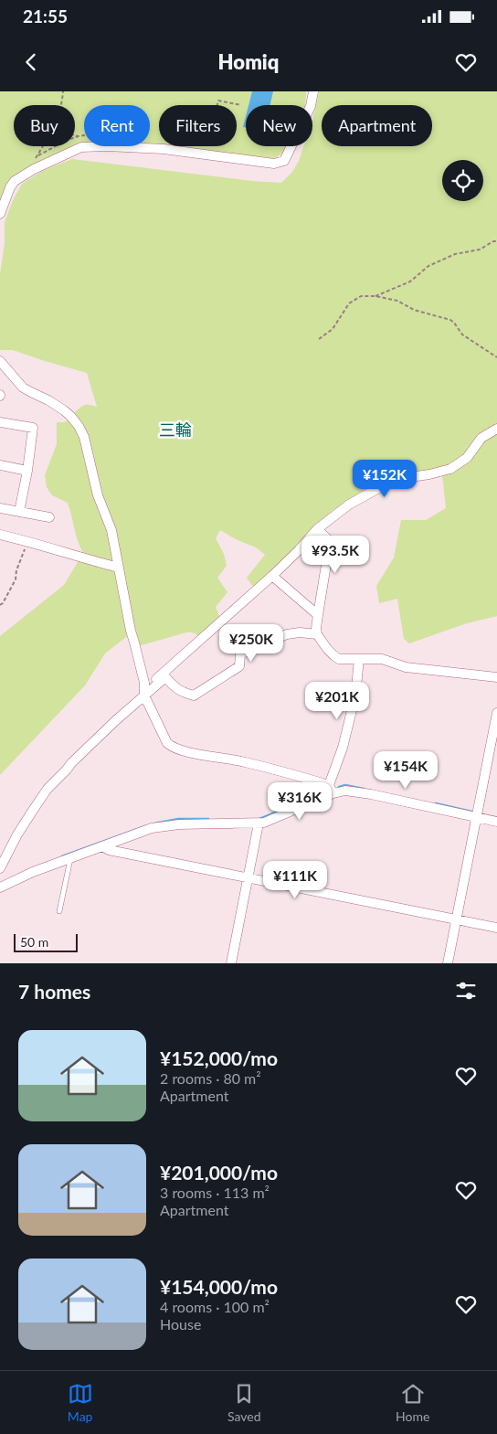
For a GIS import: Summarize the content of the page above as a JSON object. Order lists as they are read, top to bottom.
{
  "districts": ["三輪"],
  "scale_bar": "50 m",
  "page": {
    "status": "21:55",
    "header": "Homiq",
    "chip": [
      "Buy",
      "Rent",
      "Filters",
      "New",
      "Apartment"
    ],
    "price": [
      "¥152K",
      "¥93.5K",
      "¥250K",
      "¥201K",
      "¥154K",
      "¥316K",
      "¥111K"
    ],
    "scale": "50 m",
    "heading": "7 homes",
    "list": [
      {
        "name": "¥152,000/mo",
        "note": "2 rooms · 80 m² · Apartment"
      },
      {
        "name": "¥201,000/mo",
        "note": "3 rooms · 113 m² · Apartment"
      },
      {
        "name": "¥154,000/mo",
        "note": "4 rooms · 100 m² · House"
      }
    ],
    "tabs": ["Map", "Saved", "Home"]
  }
}
